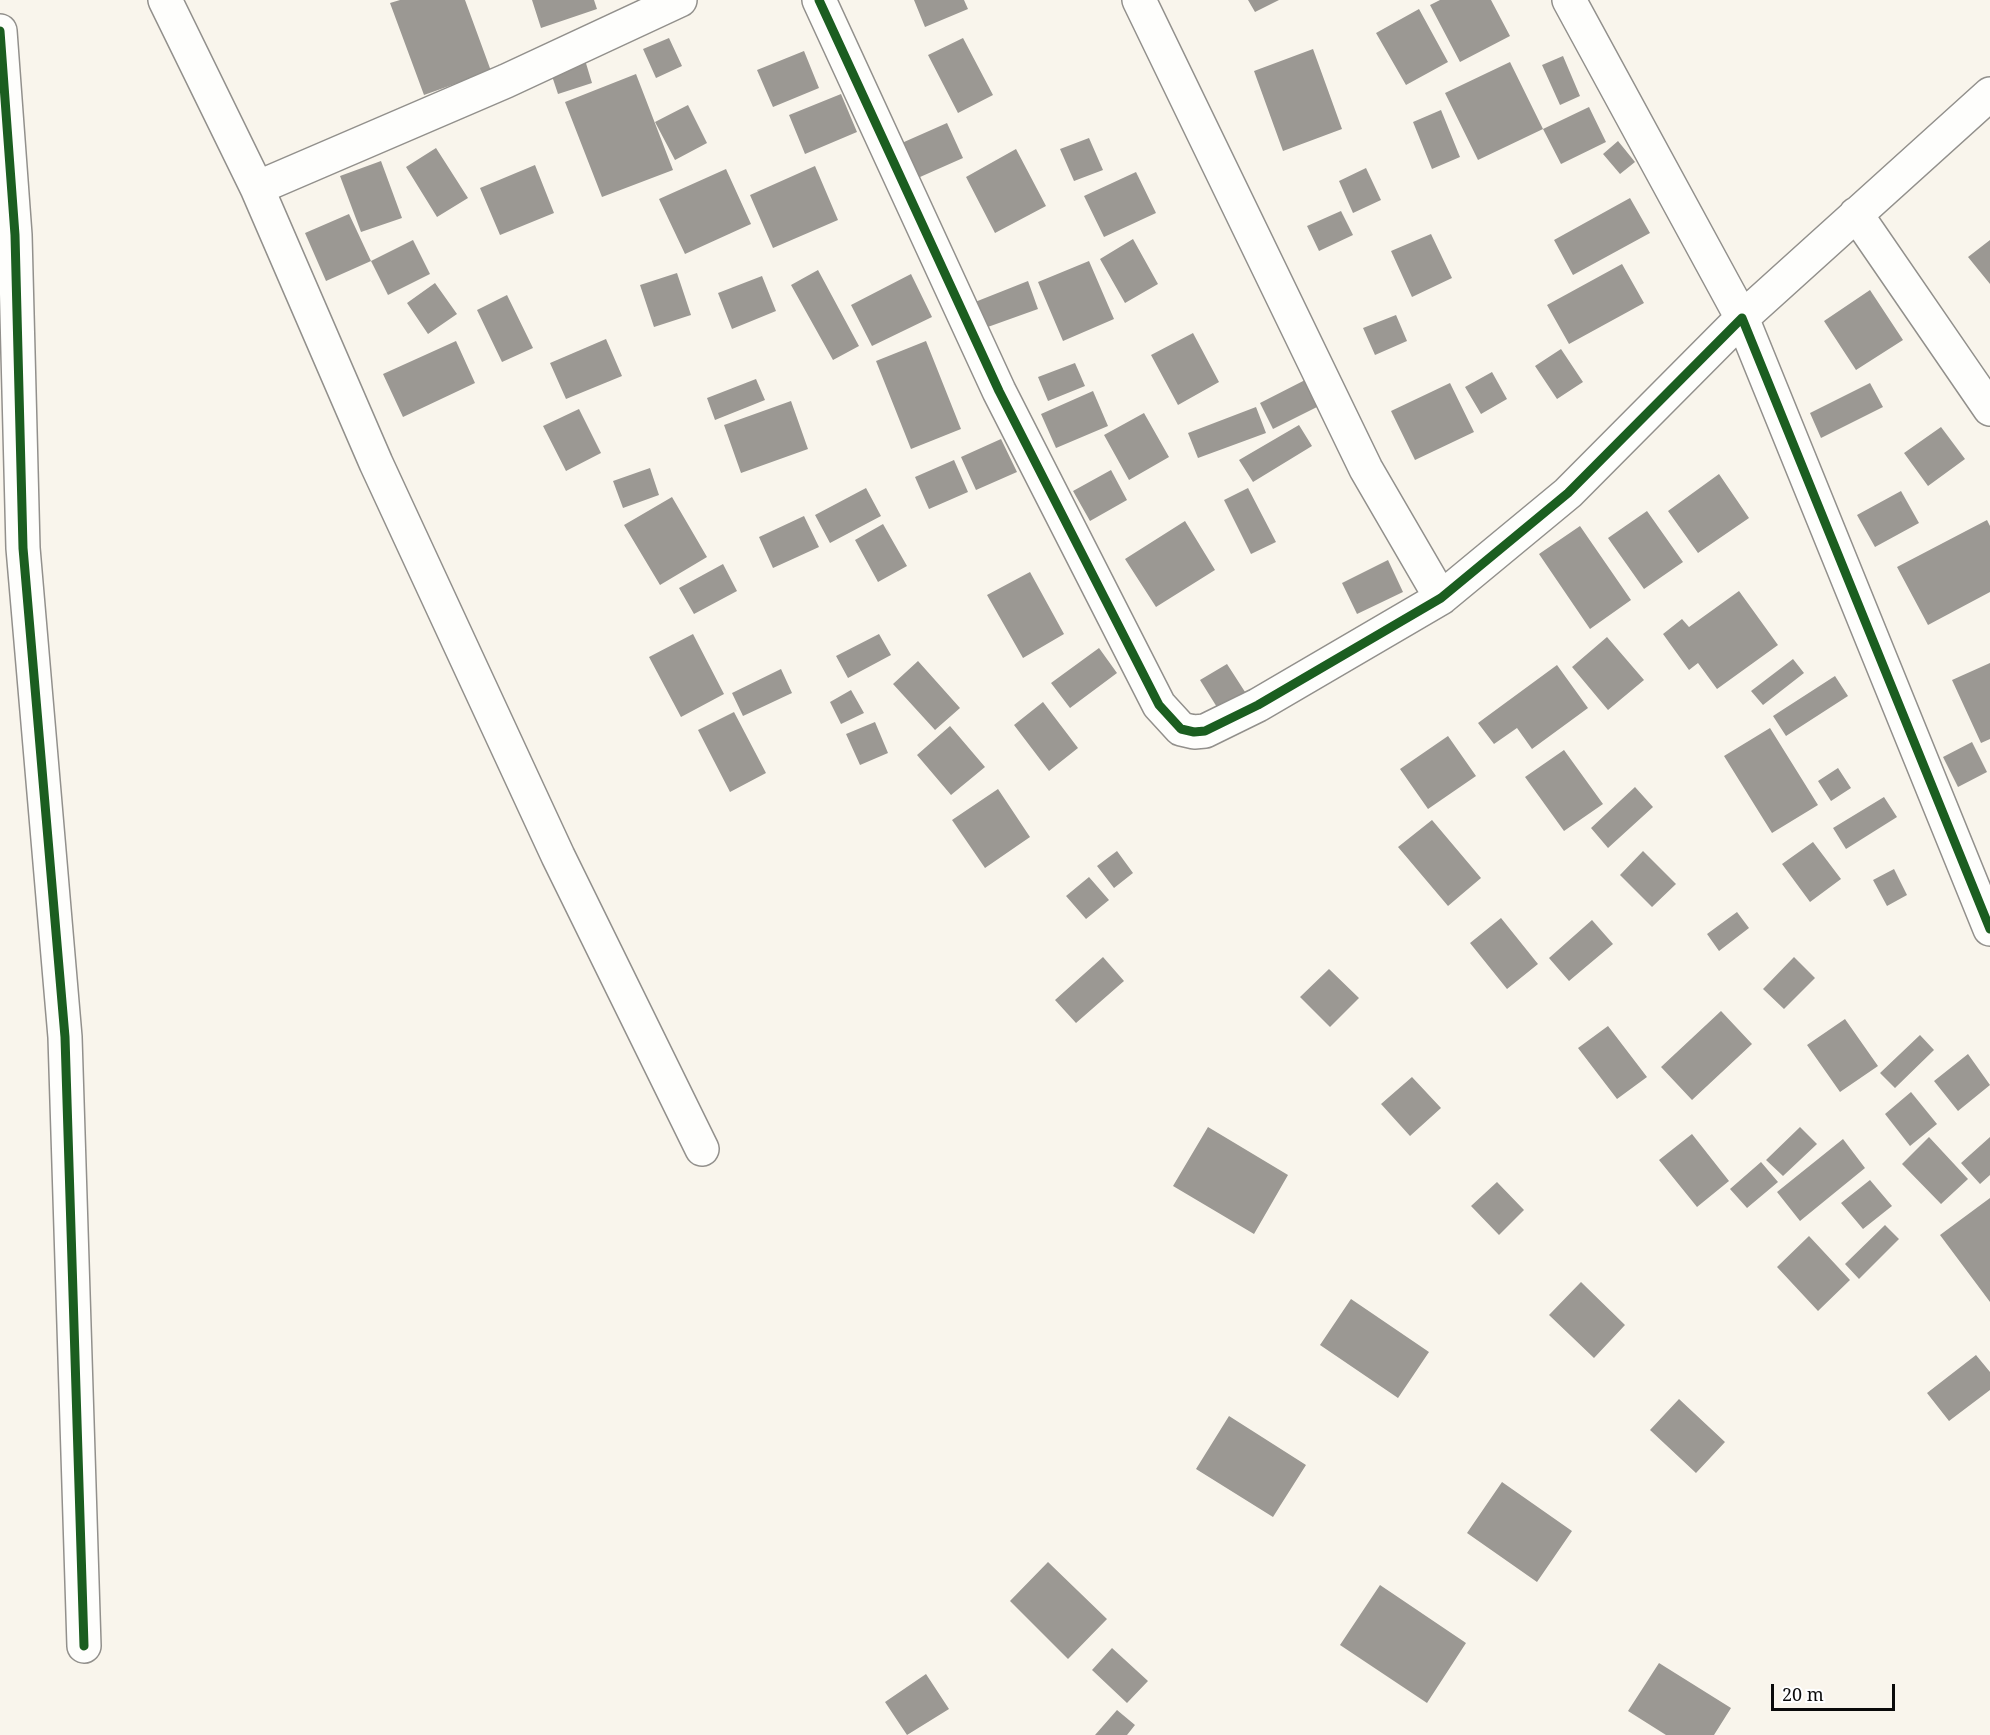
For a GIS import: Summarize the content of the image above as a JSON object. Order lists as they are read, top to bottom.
{
  "scale_bar": "20 m"
}
